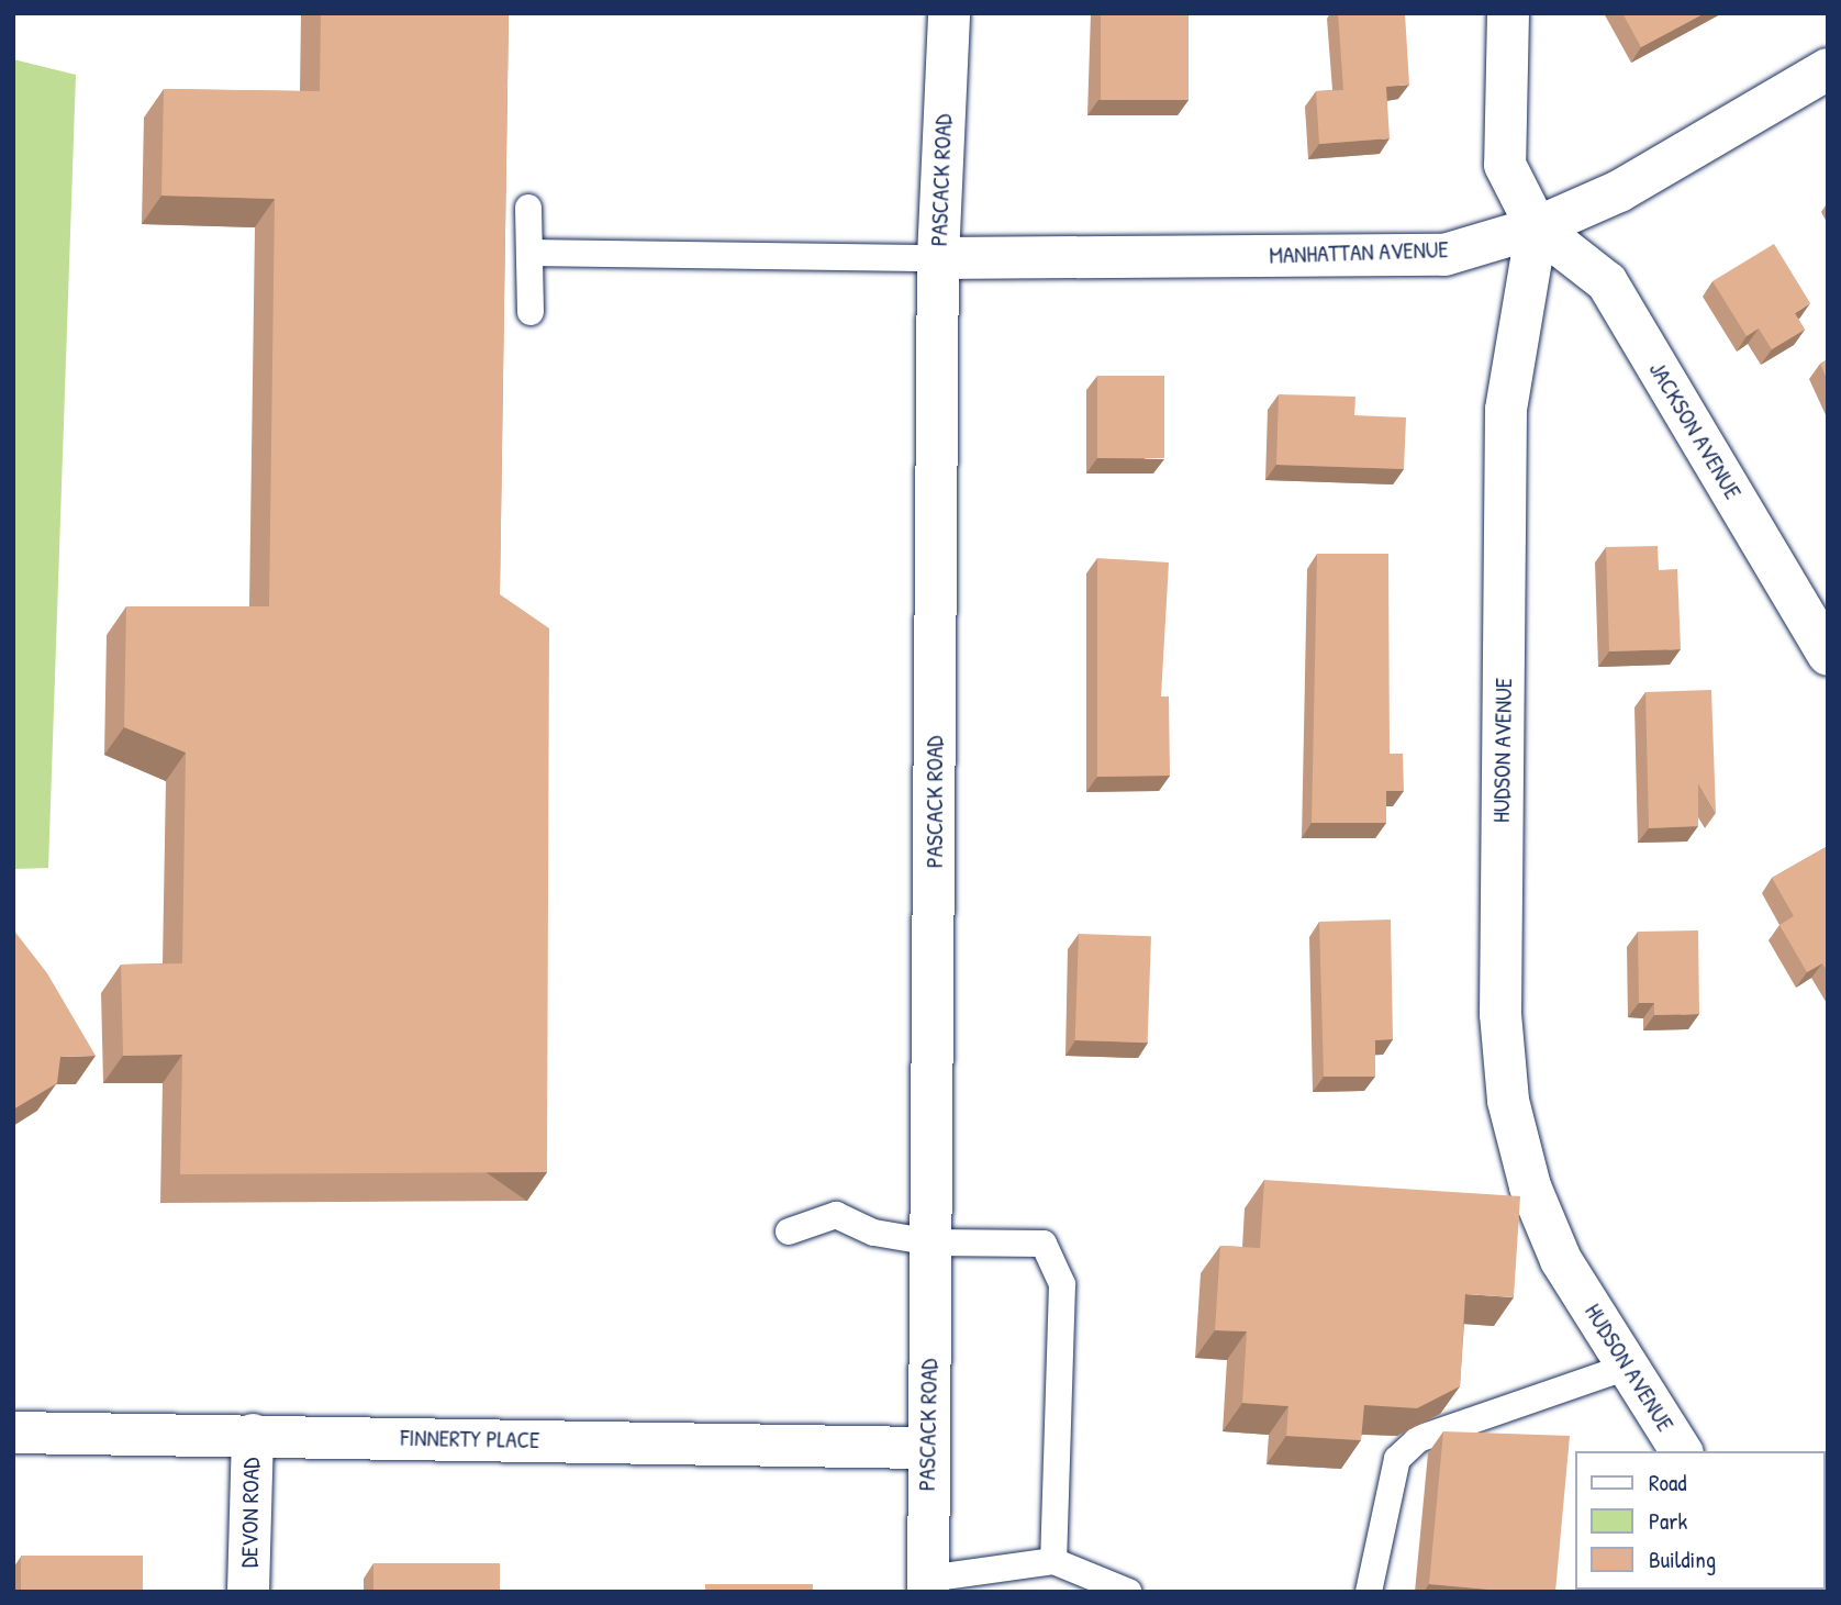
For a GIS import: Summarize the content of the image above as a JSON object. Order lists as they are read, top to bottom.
{
  "streets": {
    "street": [
      "PASCACK ROAD",
      "MANHATTAN AVENUE",
      "JACKSON AVENUE",
      "HUDSON AVENUE",
      "FINNERTY PLACE",
      "DEVON ROAD"
    ]
  },
  "crossings": [
    ["PASCACK ROAD", "MANHATTAN AVENUE"],
    ["PASCACK ROAD", "FINNERTY PLACE"],
    ["MANHATTAN AVENUE", "JACKSON AVENUE"],
    ["MANHATTAN AVENUE", "HUDSON AVENUE"],
    ["JACKSON AVENUE", "HUDSON AVENUE"],
    ["FINNERTY PLACE", "DEVON ROAD"]
  ],
  "legend": ["Road", "Park", "Building"]
}
